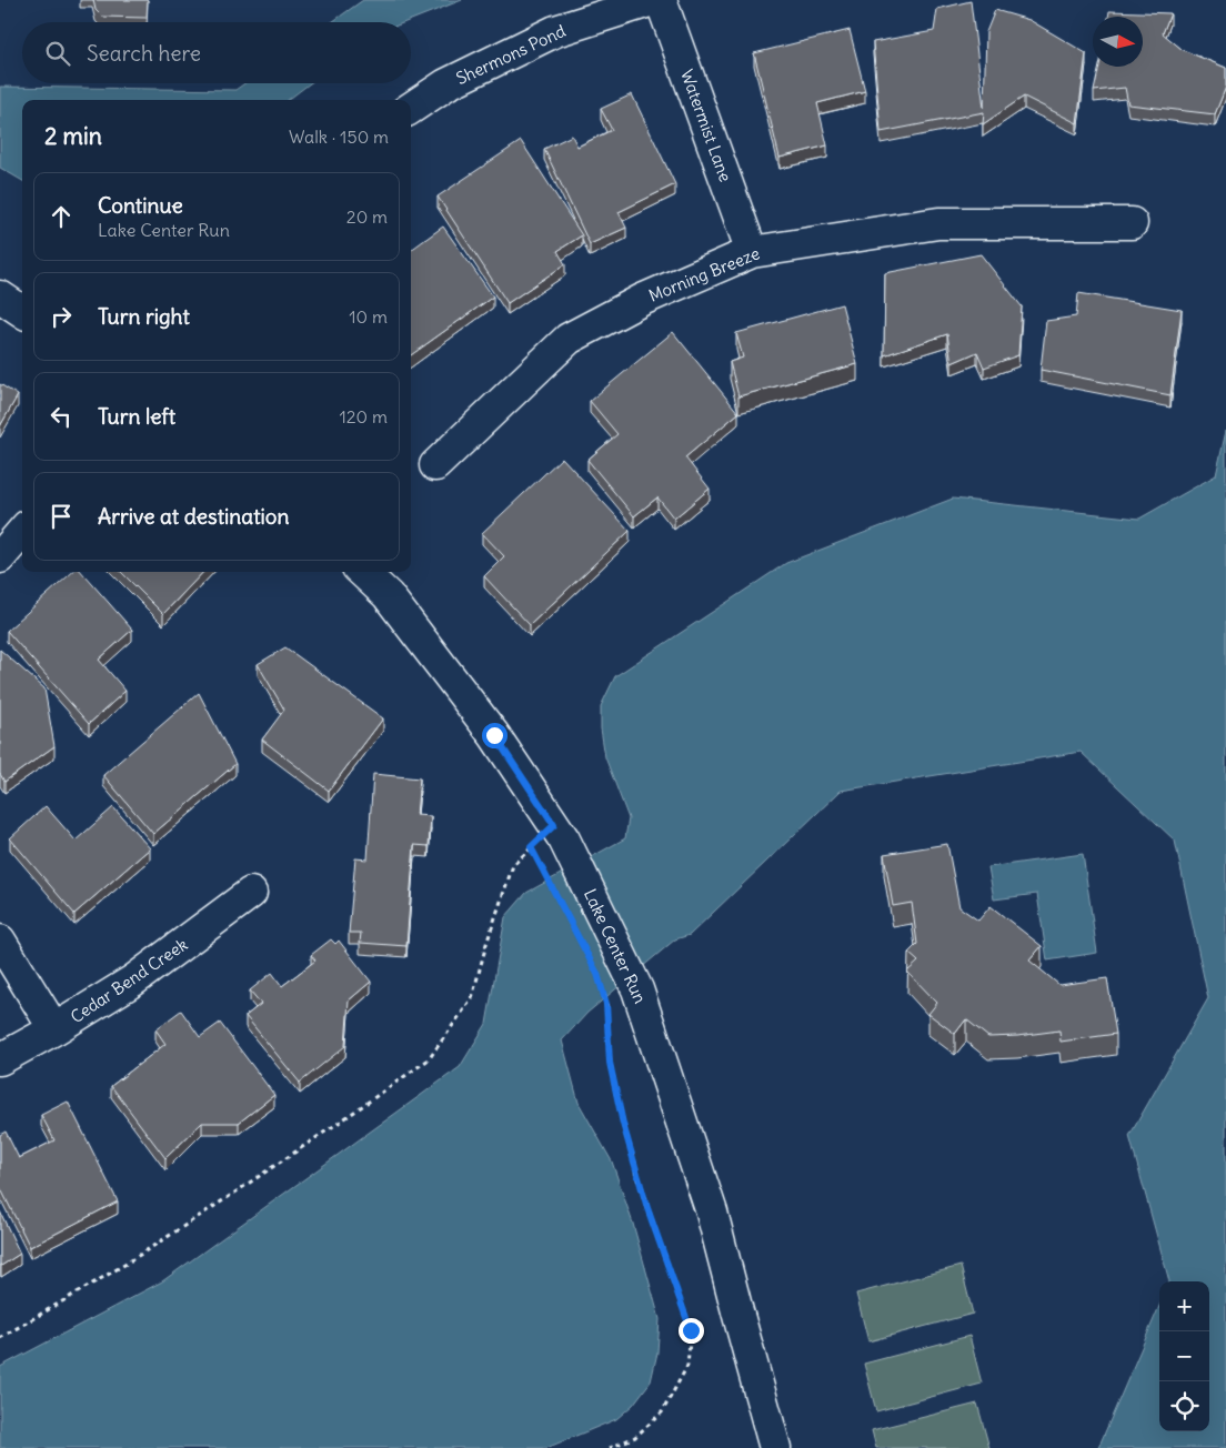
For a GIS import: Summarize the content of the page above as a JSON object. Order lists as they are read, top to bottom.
{
  "streets": {
    "street": [
      "Shermons Pond",
      "Watermist Lane",
      "Morning Breeze",
      "Lake Center Run",
      "Cedar Bend Creek"
    ]
  },
  "crossings": [
    ["Watermist Lane", "Morning Breeze"]
  ],
  "north": "right",
  "page": {
    "search": "Search here",
    "heading": ["2 min", "Walk · 150 m"],
    "list": [
      ["Continue", "Lake Center Run", "20 m"],
      ["Turn right", "10 m"],
      ["Turn left", "120 m"],
      "Arrive at destination"
    ],
    "map_buttons": ["+", "−"]
  }
}
